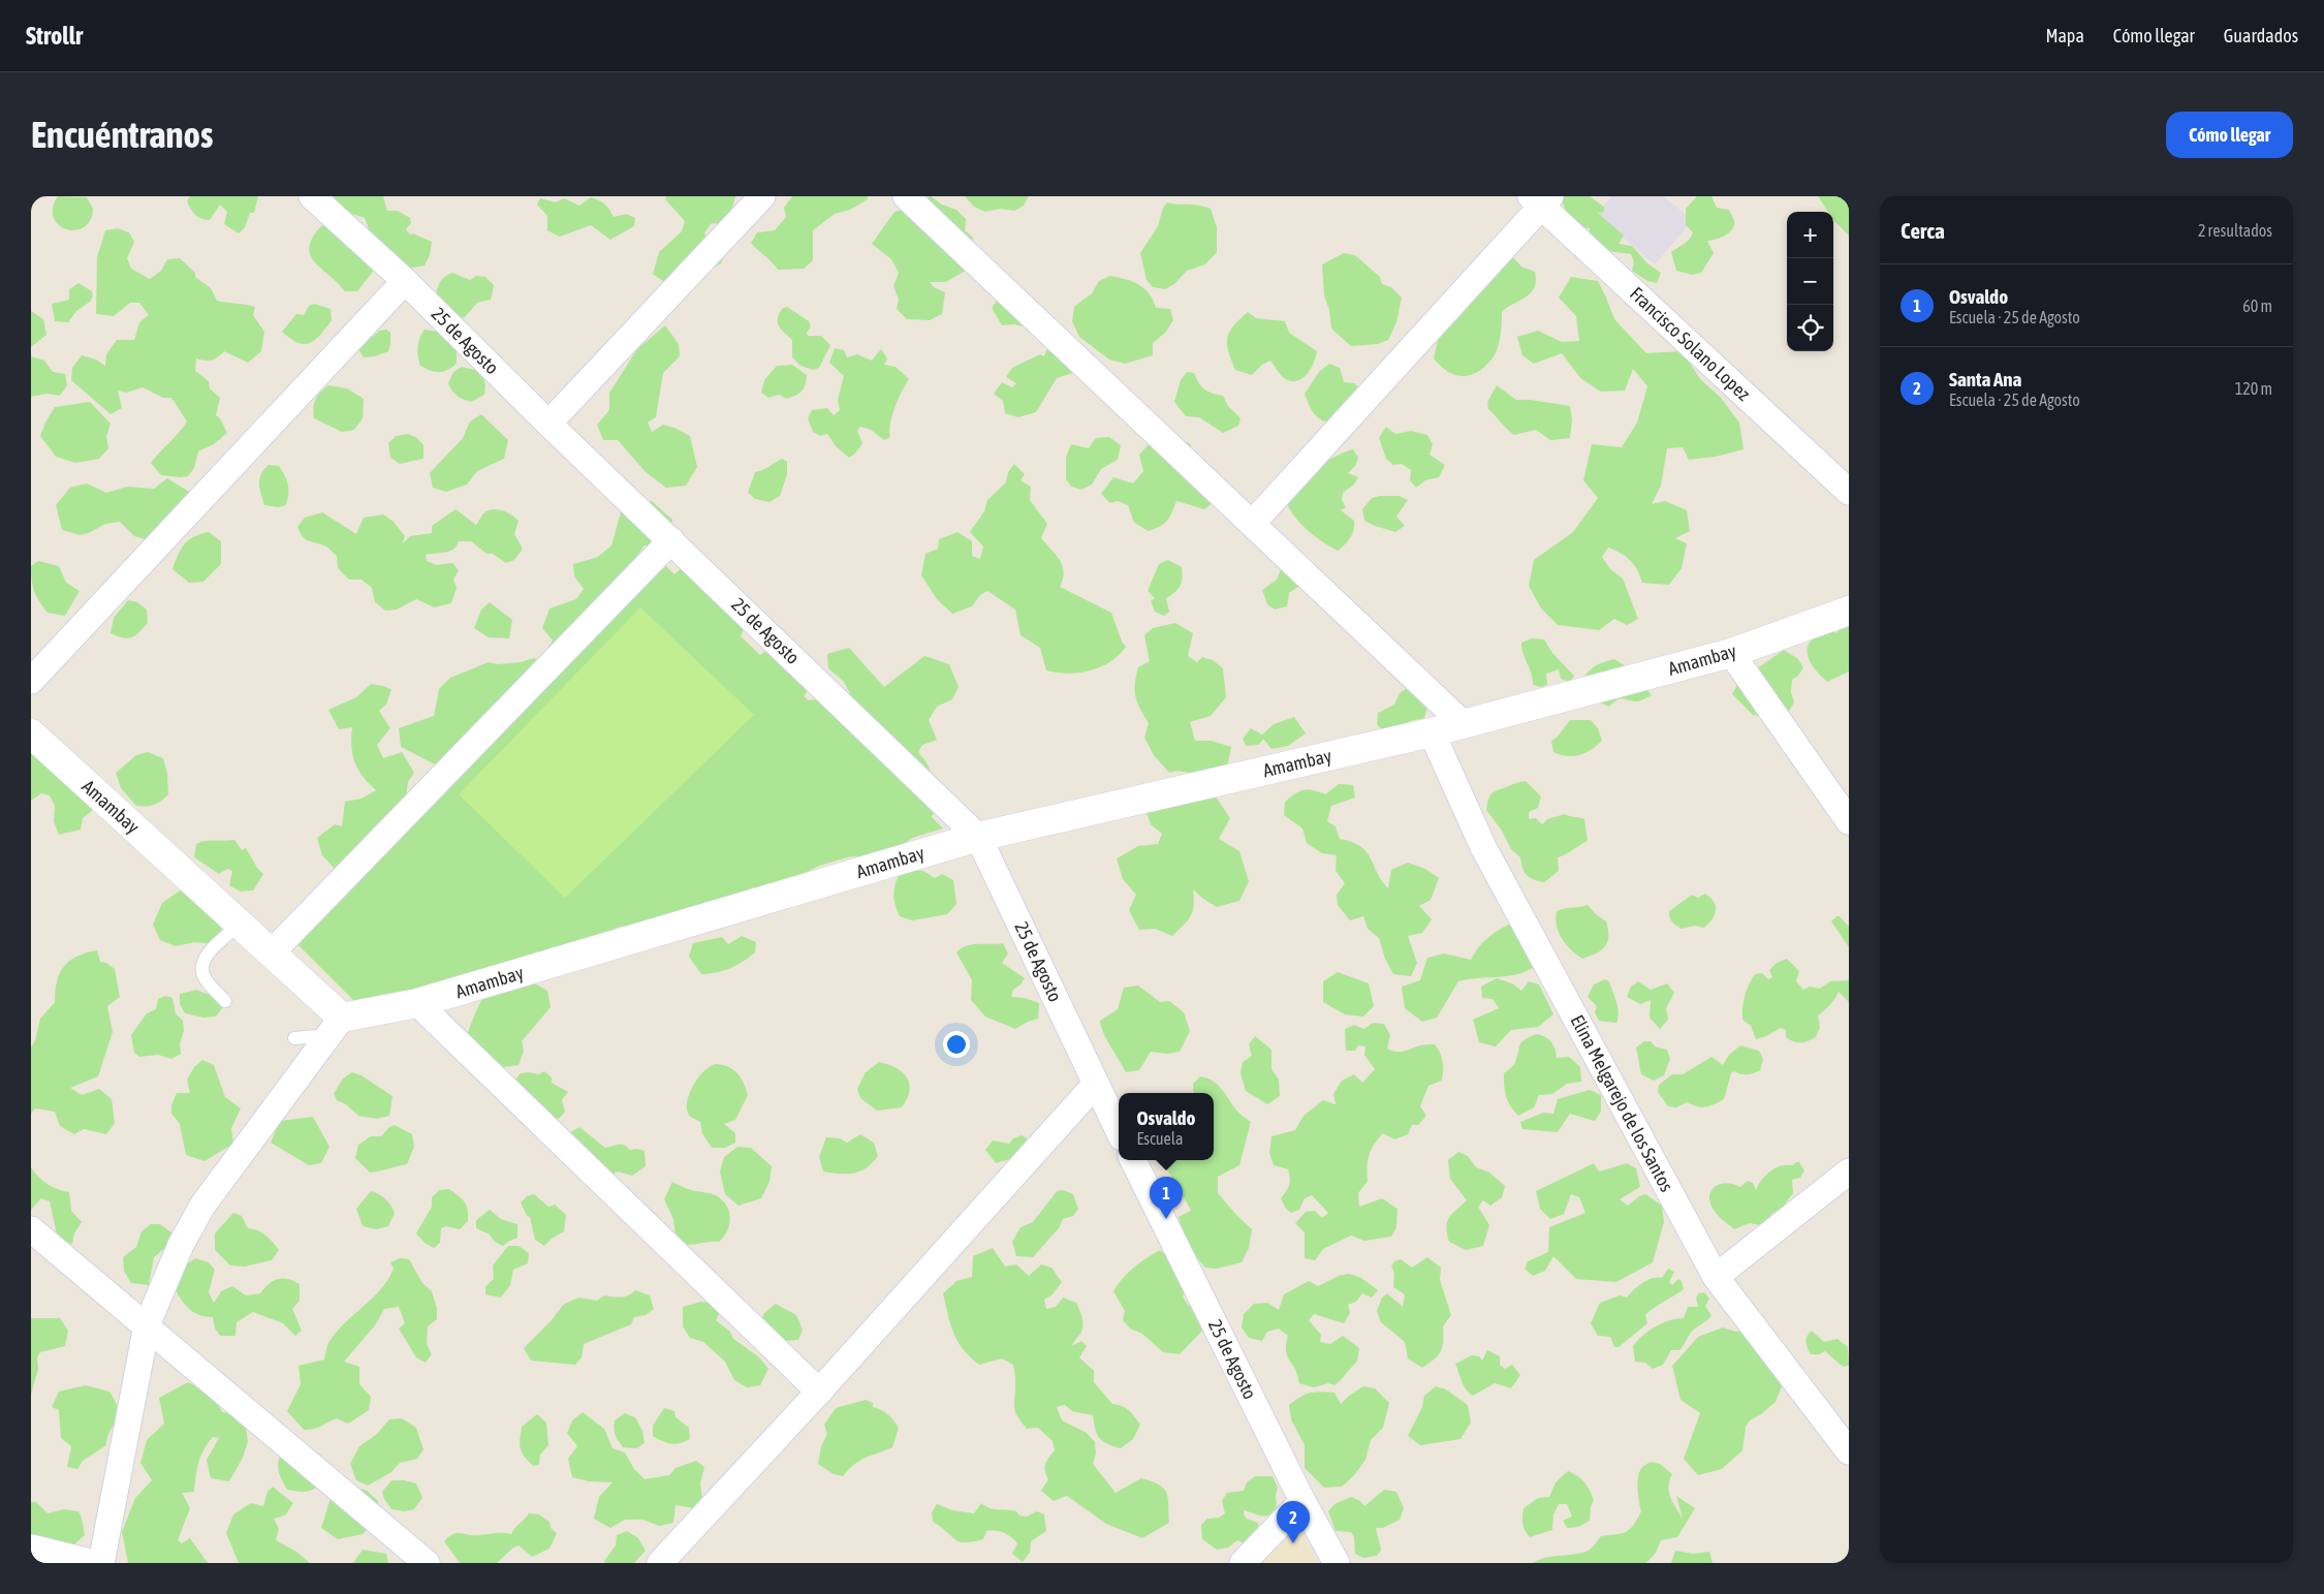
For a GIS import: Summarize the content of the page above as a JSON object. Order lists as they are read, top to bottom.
{
  "streets": {
    "street": [
      "25 de Agosto",
      "Francisco Solano Lopez",
      "Amambay",
      "Elina Melgarejo de los Santos"
    ]
  },
  "crossings": [
    ["25 de Agosto", "Amambay"],
    ["Amambay", "Elina Melgarejo de los Santos"]
  ],
  "page": {
    "header": "Strollr",
    "nav": ["Mapa", "Cómo llegar", "Guardados"],
    "buttons": "Cómo llegar",
    "title": "Encuéntranos",
    "heading": ["Cerca", "2 resultados"],
    "map_buttons": ["+", "−"],
    "list": [
      {
        "mark": "1",
        "name": "Osvaldo",
        "note": "Escuela · 25 de Agosto",
        "value": "60 m"
      },
      {
        "mark": "2",
        "name": "Santa Ana",
        "note": "Escuela · 25 de Agosto",
        "value": "120 m"
      }
    ],
    "popup": ["Osvaldo", "Escuela"],
    "pins": ["1", "2"]
  }
}
